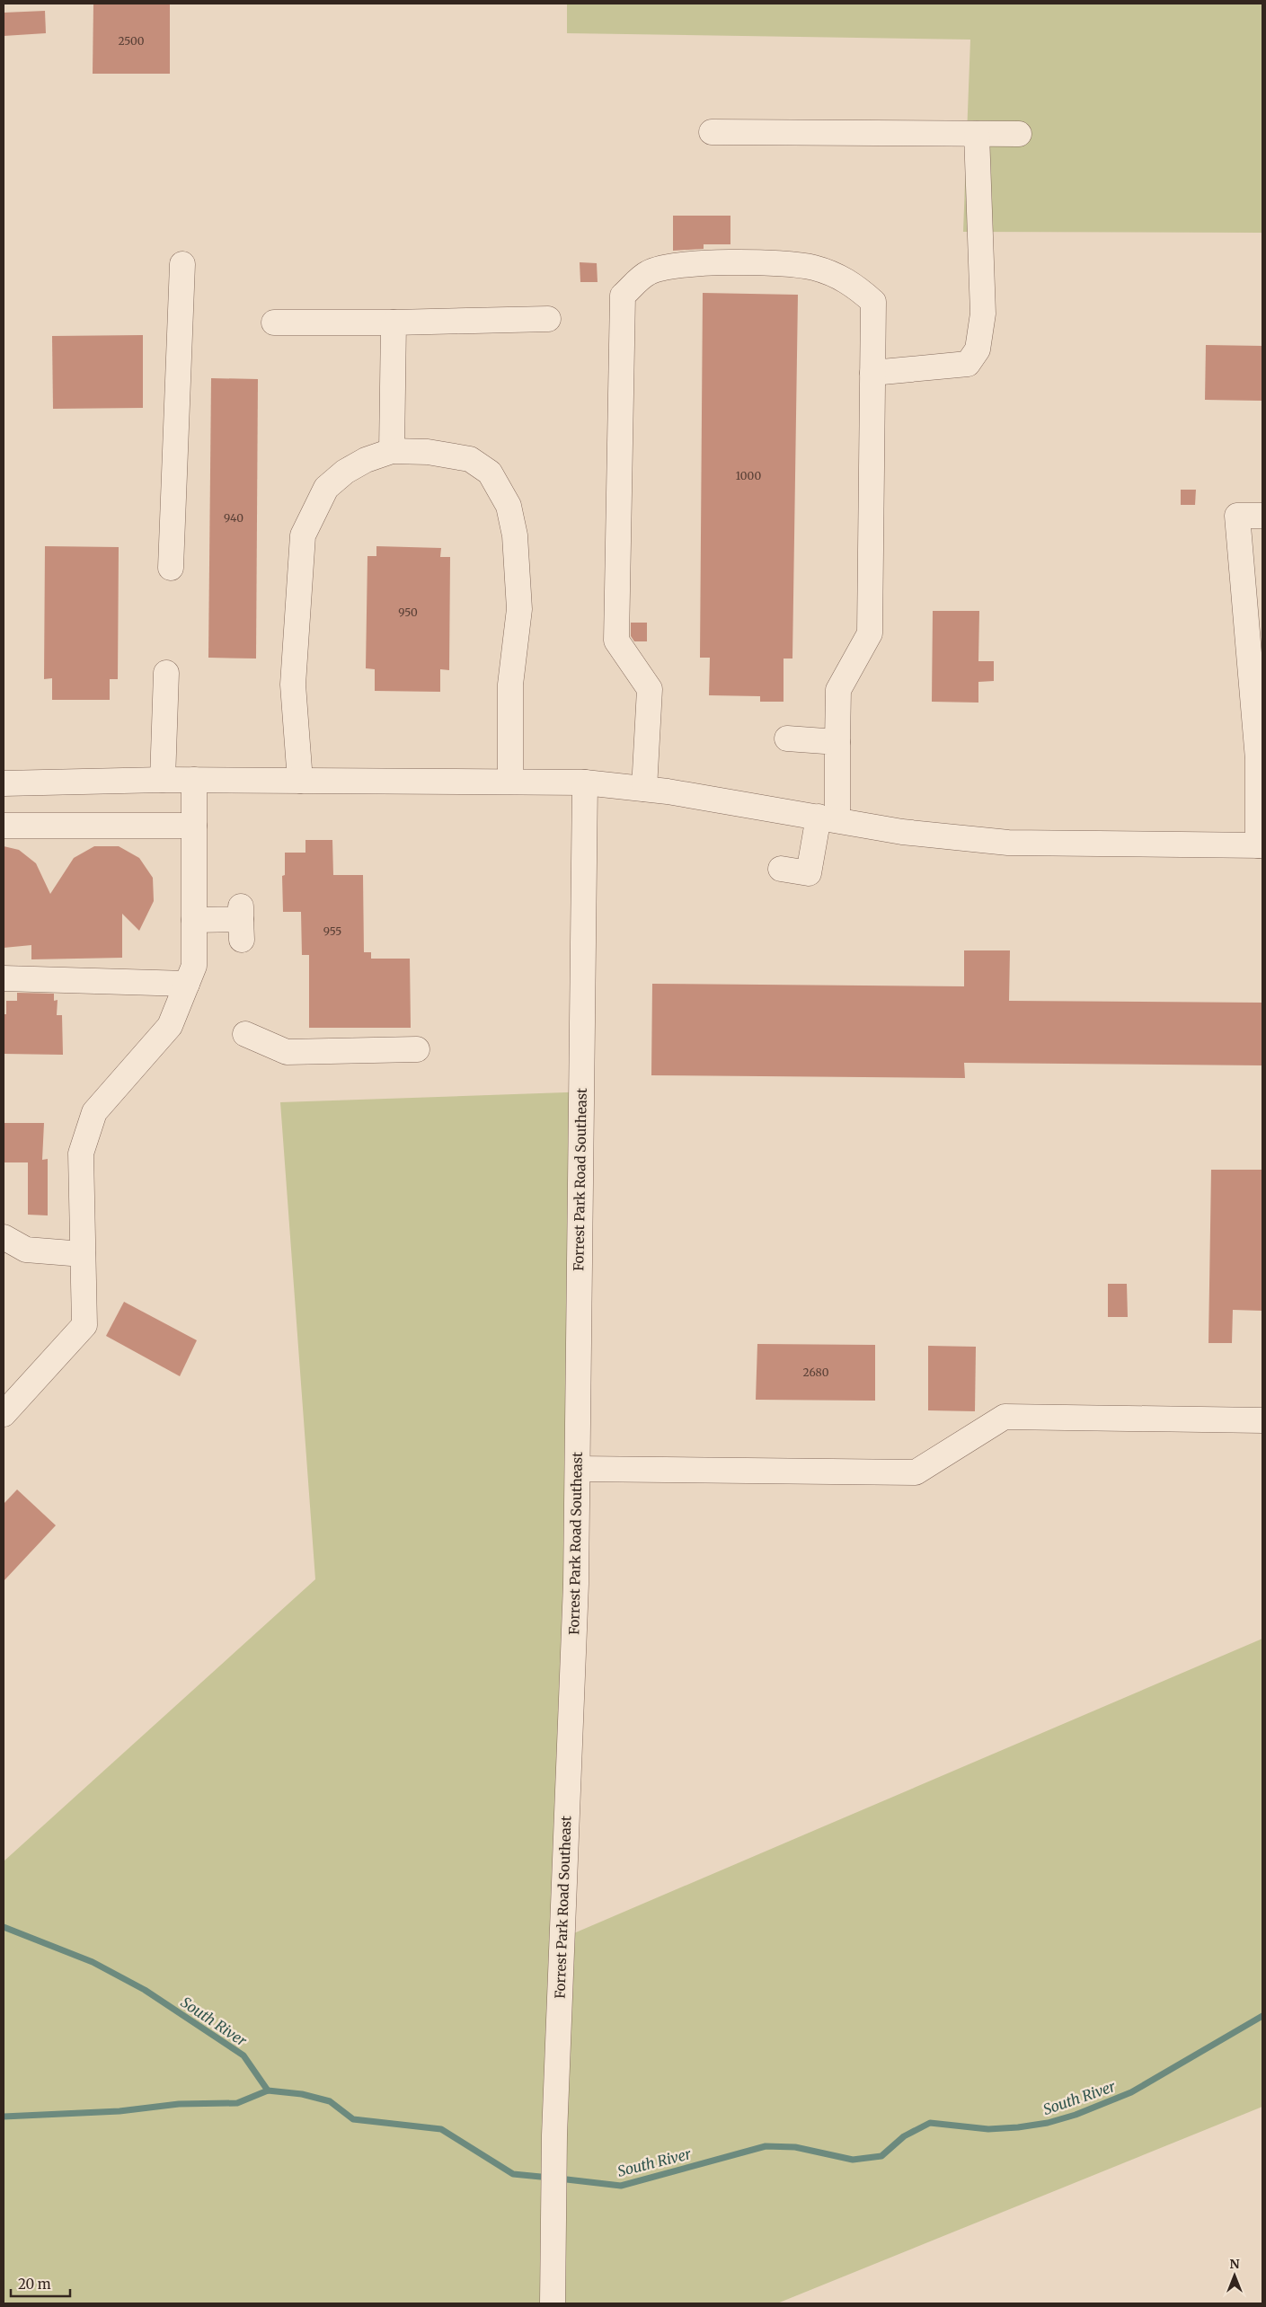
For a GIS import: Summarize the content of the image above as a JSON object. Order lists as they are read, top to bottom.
{
  "streets": {
    "street": ["Forrest Park Road Southeast"]
  },
  "water": ["South River"],
  "house_numbers": [
    "2500",
    "1000",
    "940",
    "950",
    "955",
    "2680"
  ],
  "scale_bar": "20 m",
  "north": "top"
}
